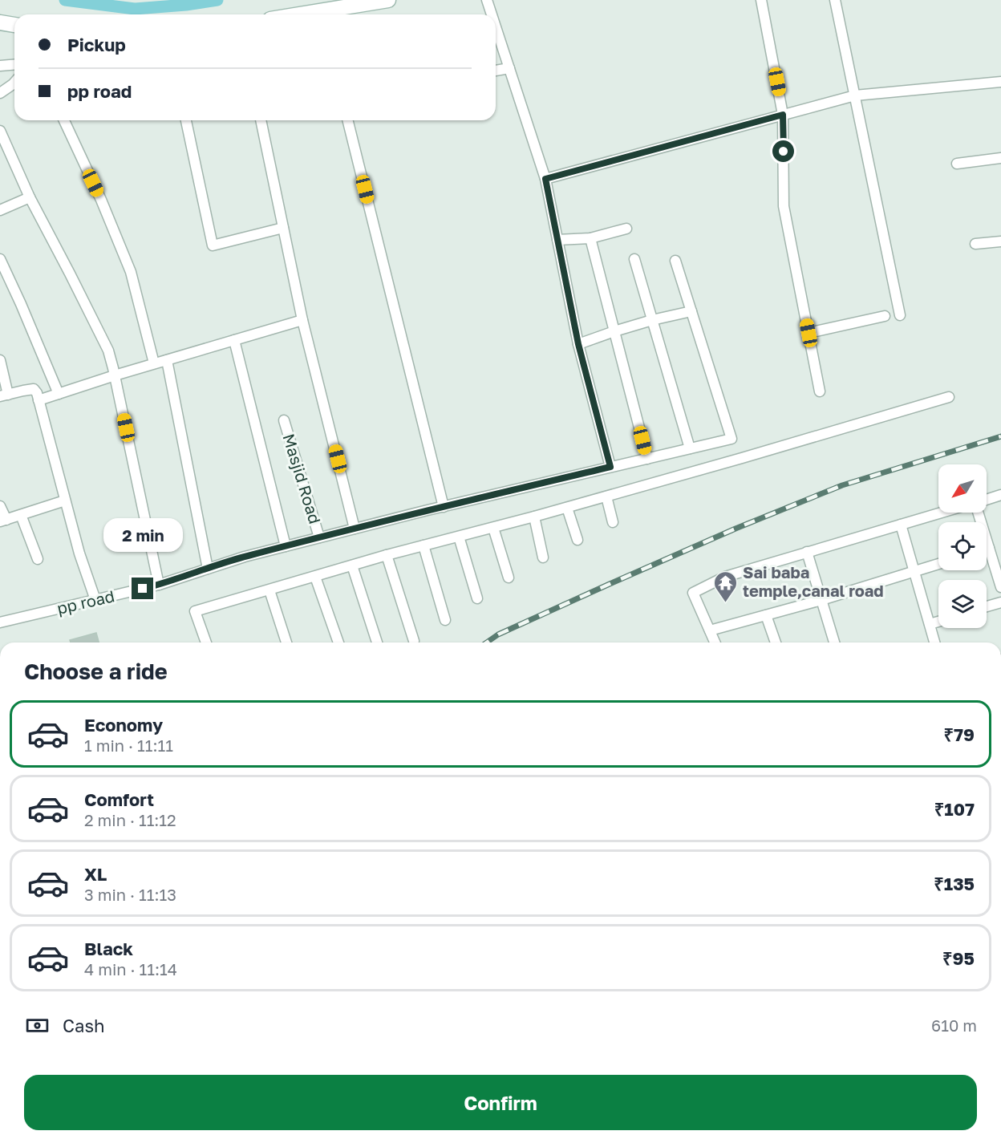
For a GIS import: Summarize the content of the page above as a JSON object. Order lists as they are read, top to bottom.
{
  "streets": {
    "street": ["Masjid Road", "pp road"]
  },
  "crossings": [
    ["Masjid Road", "pp road"]
  ],
  "places": {
    "temple": ["Sai baba temple,canal road"]
  },
  "north": "bottom left",
  "page": {
    "banner": ["Pickup", "pp road"],
    "bubble": "2 min",
    "heading": "Choose a ride",
    "list": [
      {
        "name": "Economy",
        "note": "1 min · 11:11",
        "value": "₹79"
      },
      {
        "name": "Comfort",
        "note": "2 min · 11:12",
        "value": "₹107"
      },
      {
        "name": "XL",
        "note": "3 min · 11:13",
        "value": "₹135"
      },
      {
        "name": "Black",
        "note": "4 min · 11:14",
        "value": "₹95"
      }
    ],
    "pay": ["Cash", "610 m"],
    "buttons": "Confirm"
  }
}
